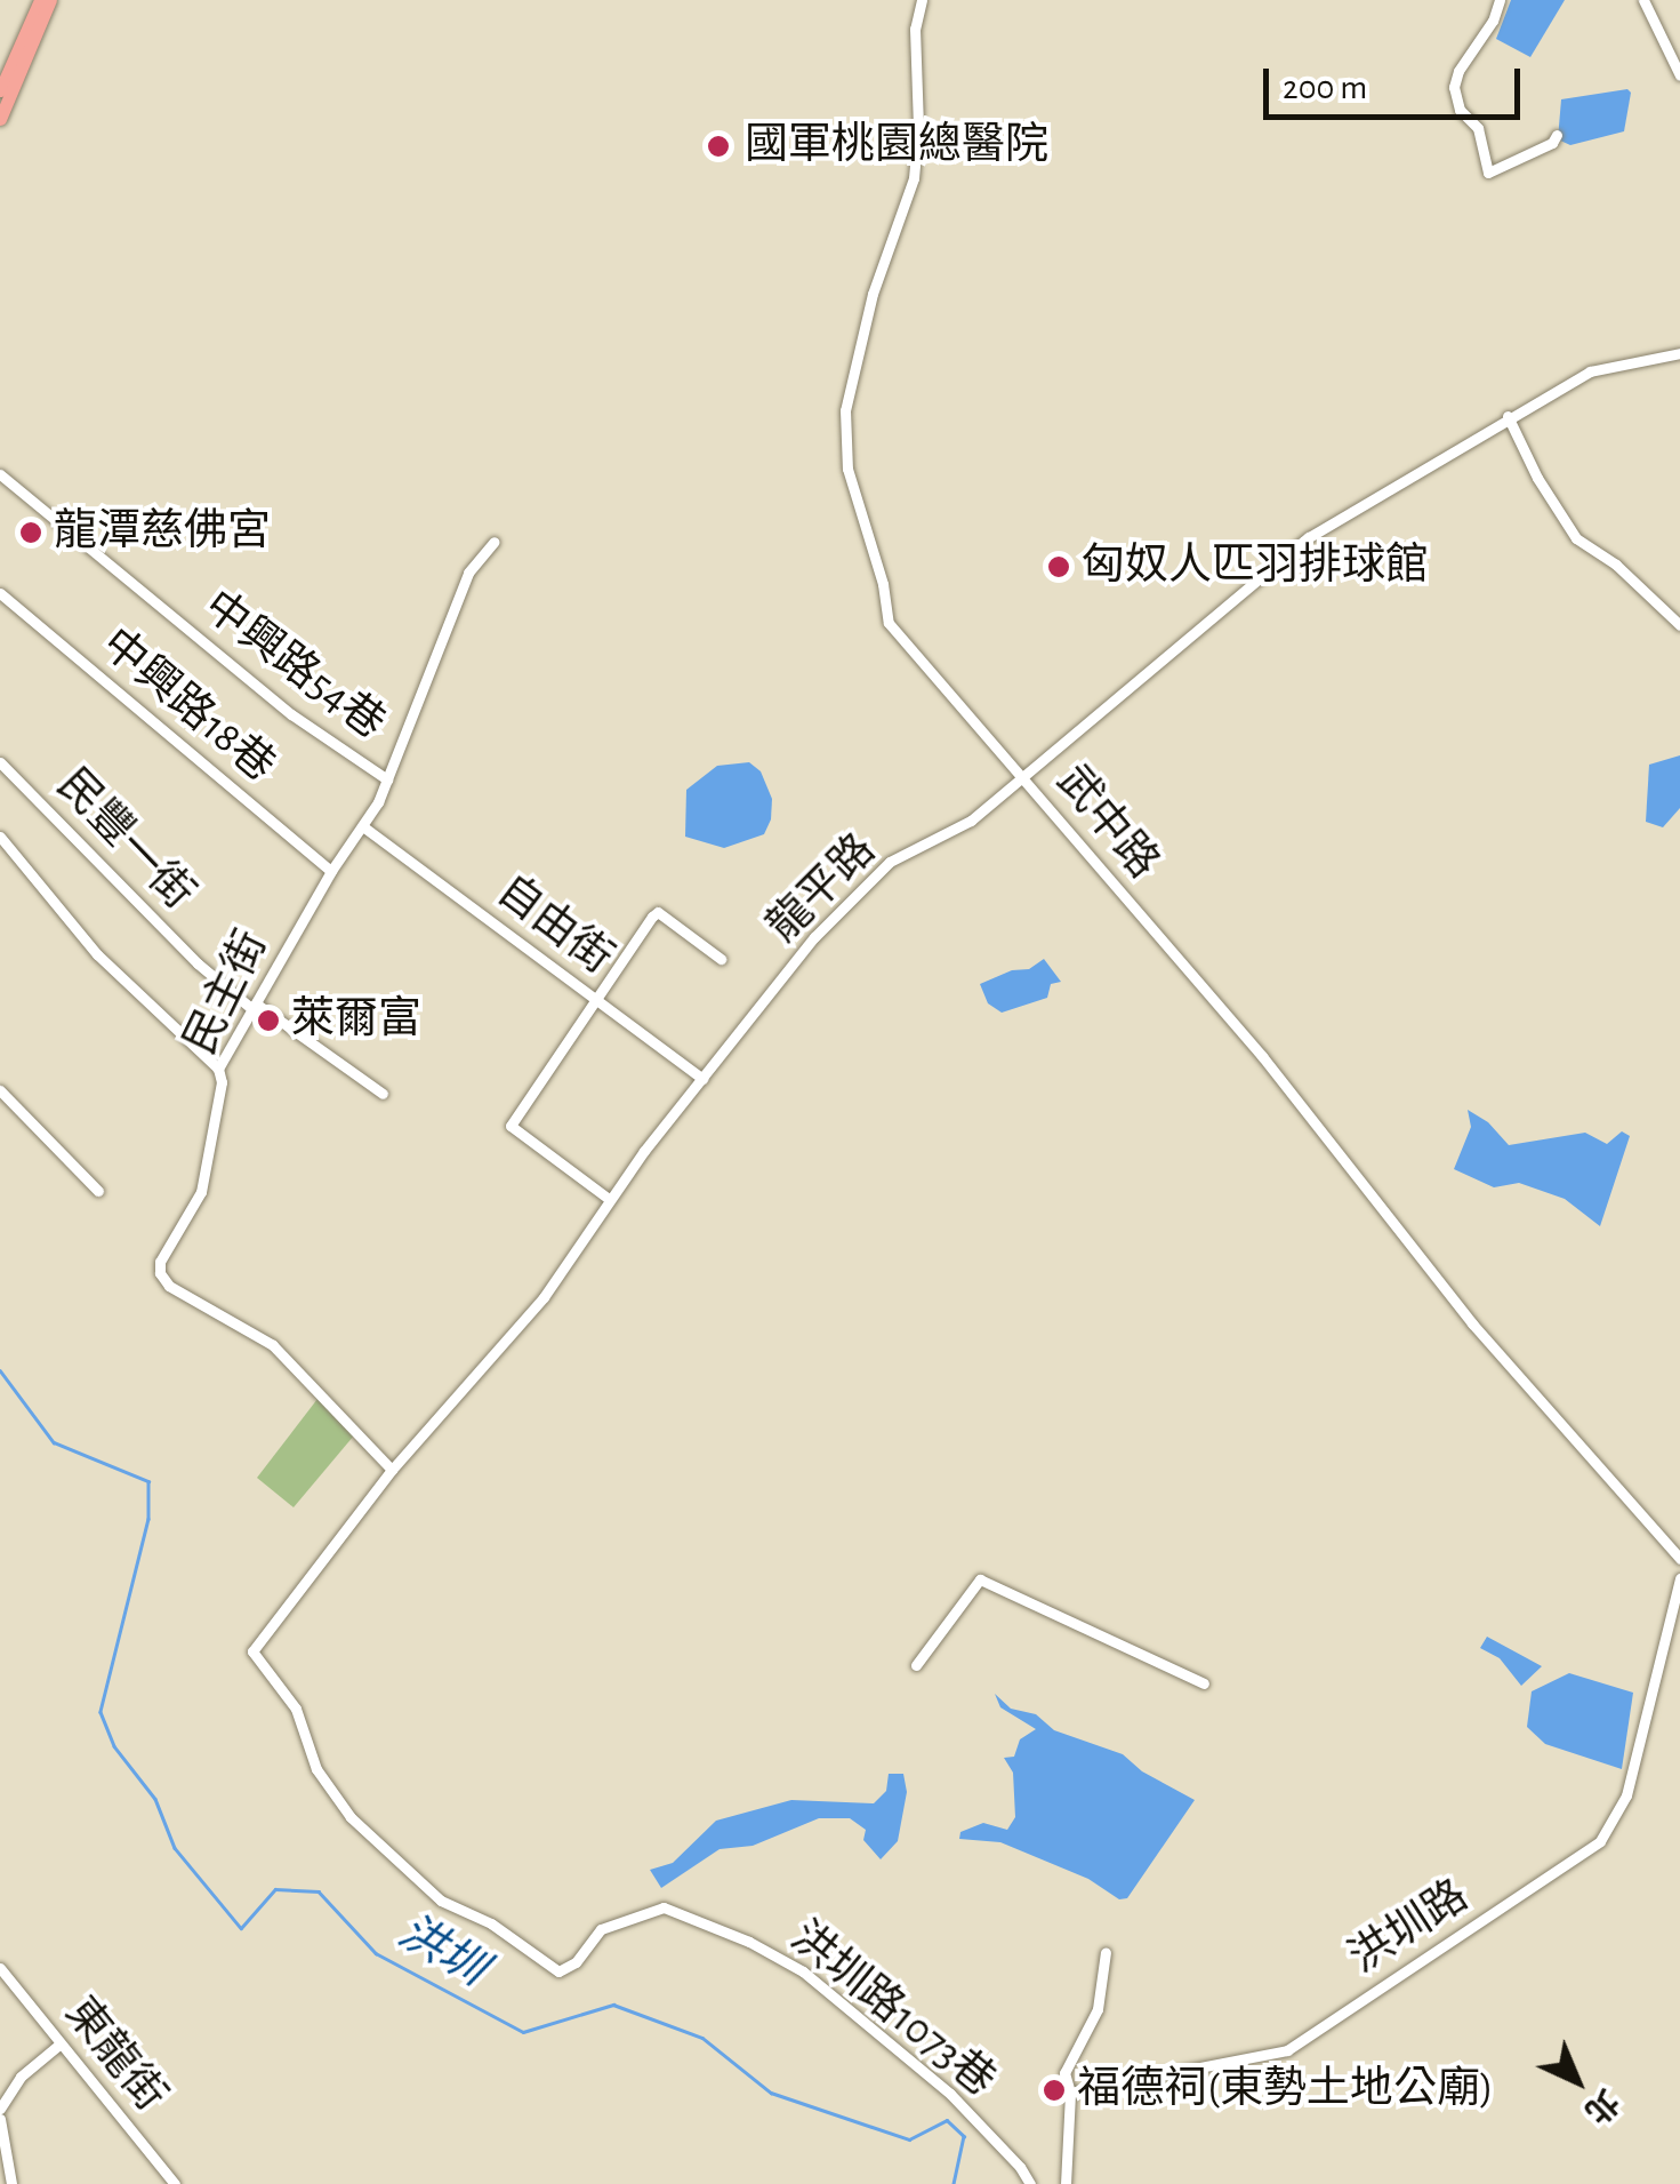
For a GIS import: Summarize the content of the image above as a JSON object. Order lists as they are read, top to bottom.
{
  "streets": {
    "street": [
      "中興路54巷",
      "中興路18巷",
      "武中路",
      "民豐一街",
      "龍平路",
      "自由街",
      "民主街",
      "洪圳路",
      "洪圳路1073巷",
      "東龍街"
    ]
  },
  "crossings": [
    ["中興路54巷", "民主街"],
    ["中興路18巷", "民主街"],
    ["武中路", "龍平路"],
    ["民豐一街", "民主街"],
    ["龍平路", "自由街"],
    ["龍平路", "民主街"],
    ["龍平路", "洪圳路1073巷"],
    ["自由街", "民主街"]
  ],
  "water": ["洪圳"],
  "places": [
    "國軍桃園總醫院",
    "龍潭慈佛宮",
    "匈奴人匹羽排球館",
    "萊爾富",
    "福德祠(東勢土地公廟)"
  ],
  "scale_bar": "200 m",
  "north": "bottom right"
}
